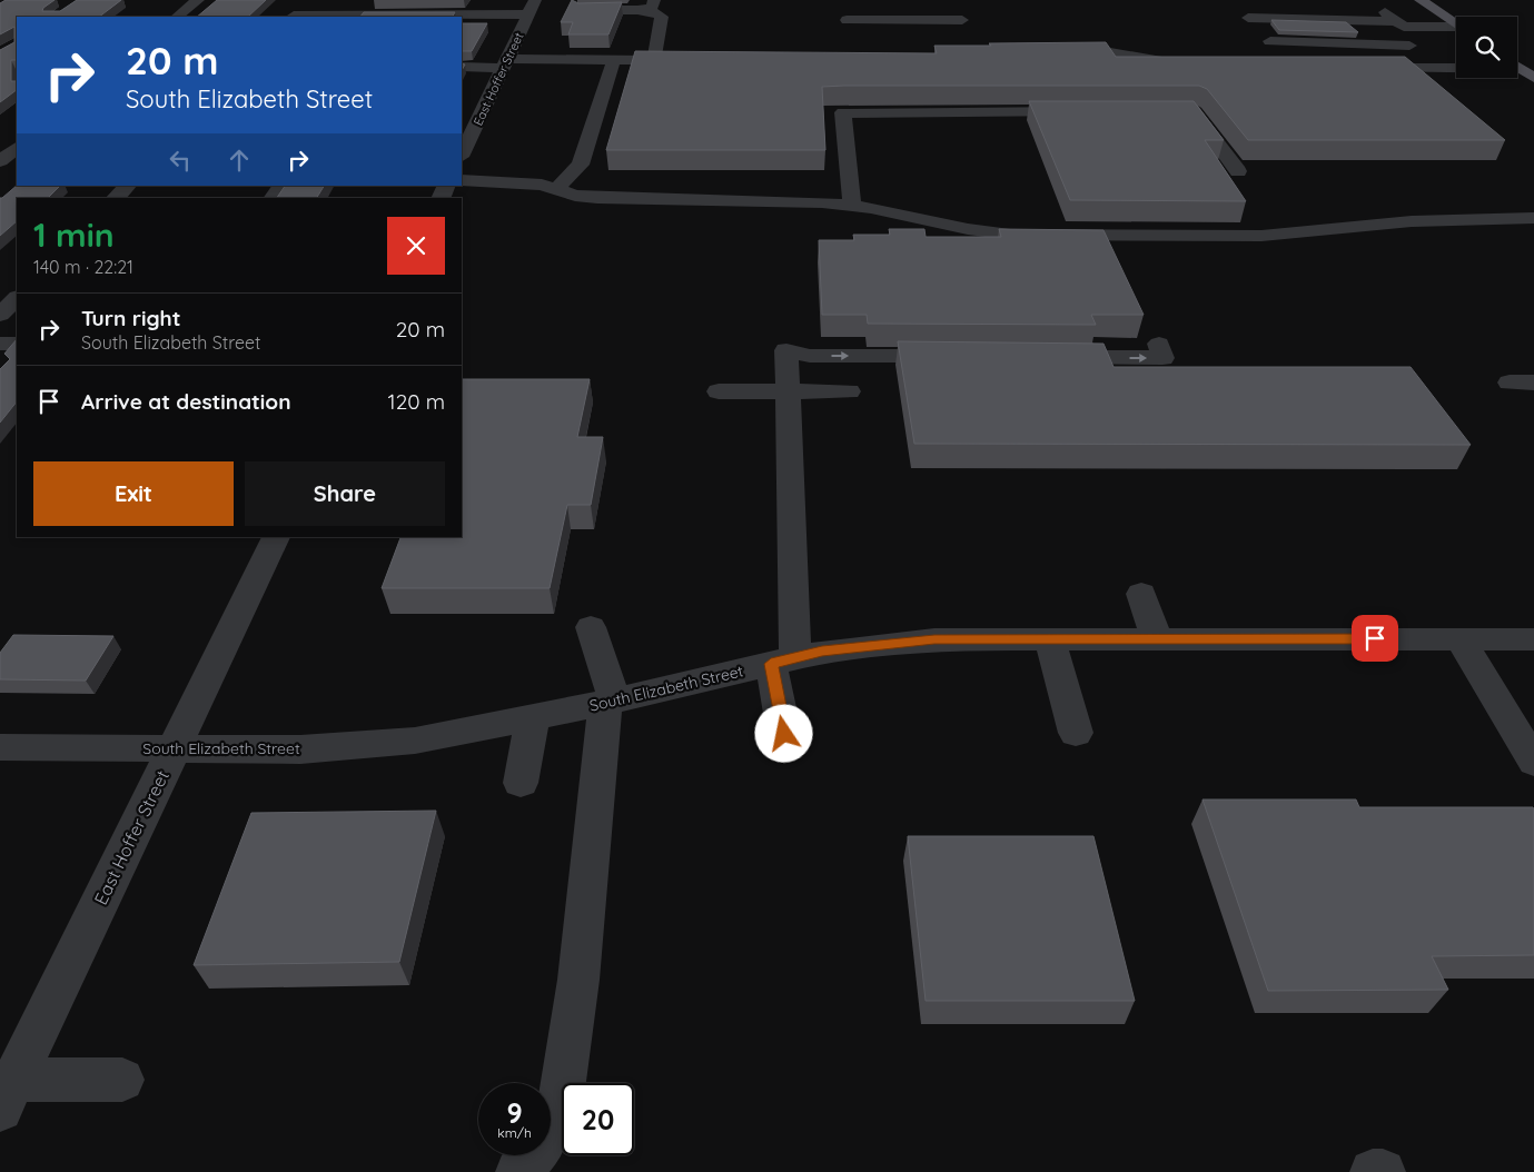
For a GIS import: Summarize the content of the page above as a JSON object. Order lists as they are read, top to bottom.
{
  "streets": {
    "street": ["East Hoffer Street", "South Elizabeth Street"]
  },
  "crossings": [
    ["East Hoffer Street", "South Elizabeth Street"]
  ],
  "page": {
    "turn": ["20 m", "South Elizabeth Street"],
    "heading": ["1 min", "140 m · 22:21"],
    "list": [
      {
        "name": "Turn right",
        "note": "South Elizabeth Street",
        "value": "20 m"
      },
      {
        "name": "Arrive at destination",
        "value": "120 m"
      }
    ],
    "buttons": ["Exit", "Share"],
    "speed": "9 km/h",
    "limit": "20"
  }
}
